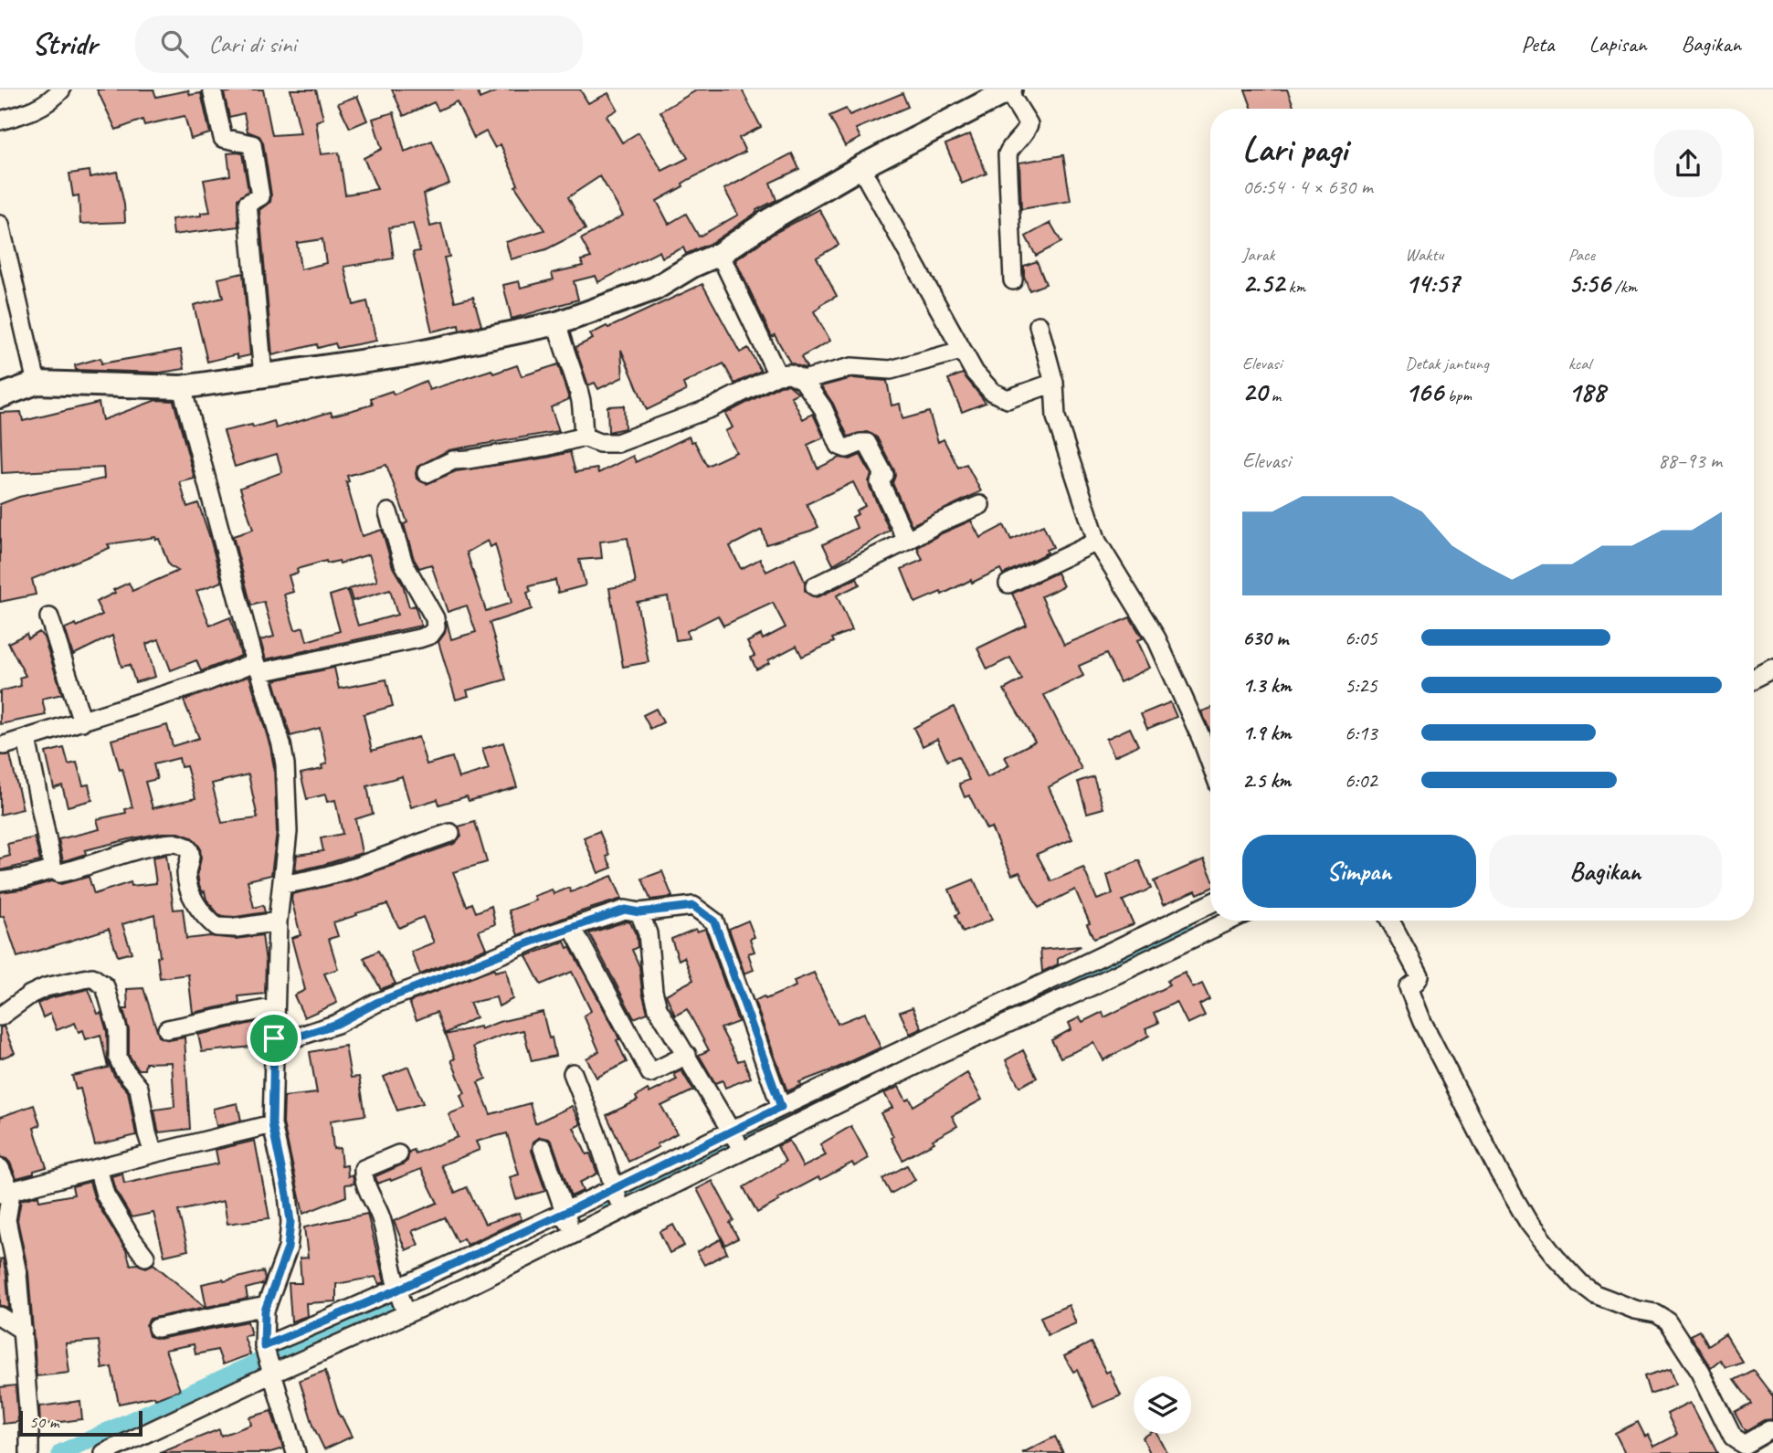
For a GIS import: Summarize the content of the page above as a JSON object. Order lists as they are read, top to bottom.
{
  "scale_bar": "50 m",
  "page": {
    "header": "Stridr",
    "search": "Cari di sini",
    "nav": ["Peta", "Lapisan", "Bagikan"],
    "heading": ["Lari pagi", "06:54 · 4 × 630 m"],
    "stats": [
      ["Jarak", "2.52 km"],
      ["Waktu", "14:57"],
      ["Pace", "5:56 /km"],
      ["Elevasi", "20 m"],
      ["Detak jantung", "166 bpm"],
      ["kcal", "188"]
    ],
    "chart": ["Elevasi", "88–93 m"],
    "list": [
      {
        "name": "630 m",
        "note": "6:05"
      },
      {
        "name": "1.3 km",
        "note": "5:25"
      },
      {
        "name": "1.9 km",
        "note": "6:13"
      },
      {
        "name": "2.5 km",
        "note": "6:02"
      }
    ],
    "buttons": ["Simpan", "Bagikan"],
    "scale": "50 m"
  }
}
